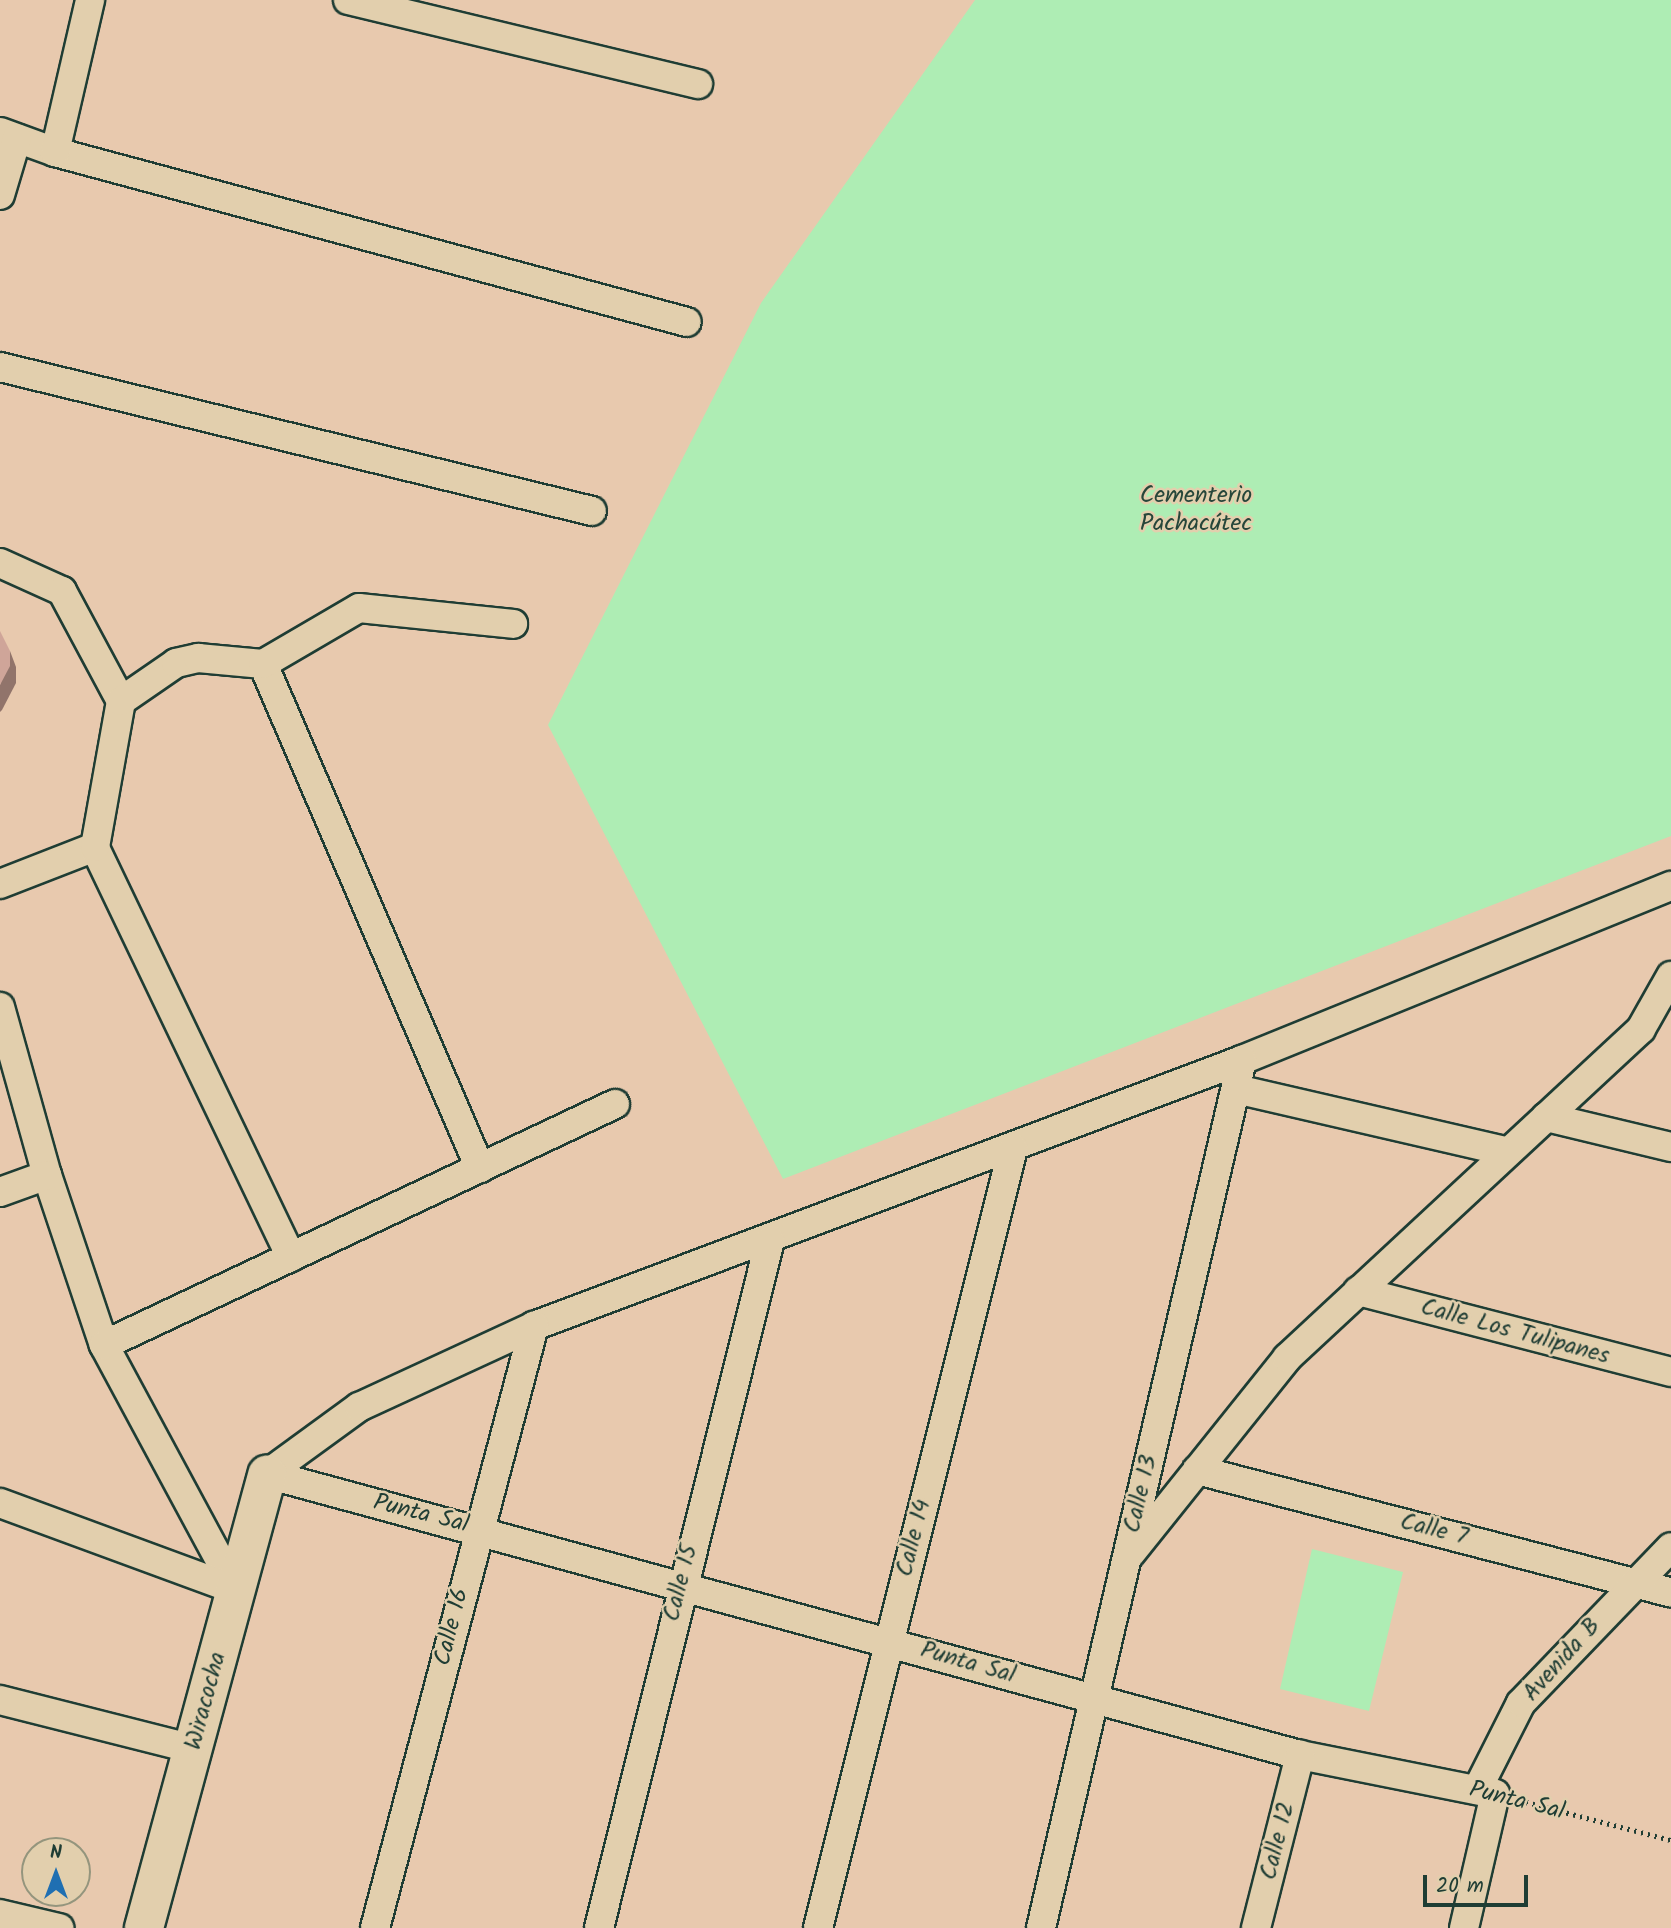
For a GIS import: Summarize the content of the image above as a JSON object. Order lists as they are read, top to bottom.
{
  "streets": {
    "street": [
      "Calle Los Tulipanes",
      "Calle 13",
      "Punta Sal",
      "Calle 7",
      "Calle 14",
      "Calle 15",
      "Calle 16",
      "Avenida B",
      "Wiracocha",
      "Calle 12"
    ]
  },
  "crossings": [
    ["Calle 13", "Punta Sal"],
    ["Punta Sal", "Calle 14"],
    ["Punta Sal", "Calle 15"],
    ["Punta Sal", "Calle 16"],
    ["Punta Sal", "Avenida B"],
    ["Punta Sal", "Wiracocha"],
    ["Punta Sal", "Calle 12"],
    ["Calle 7", "Avenida B"]
  ],
  "parks": ["Cementerio Pachacútec"],
  "scale_bar": "20 m",
  "north": "top"
}
